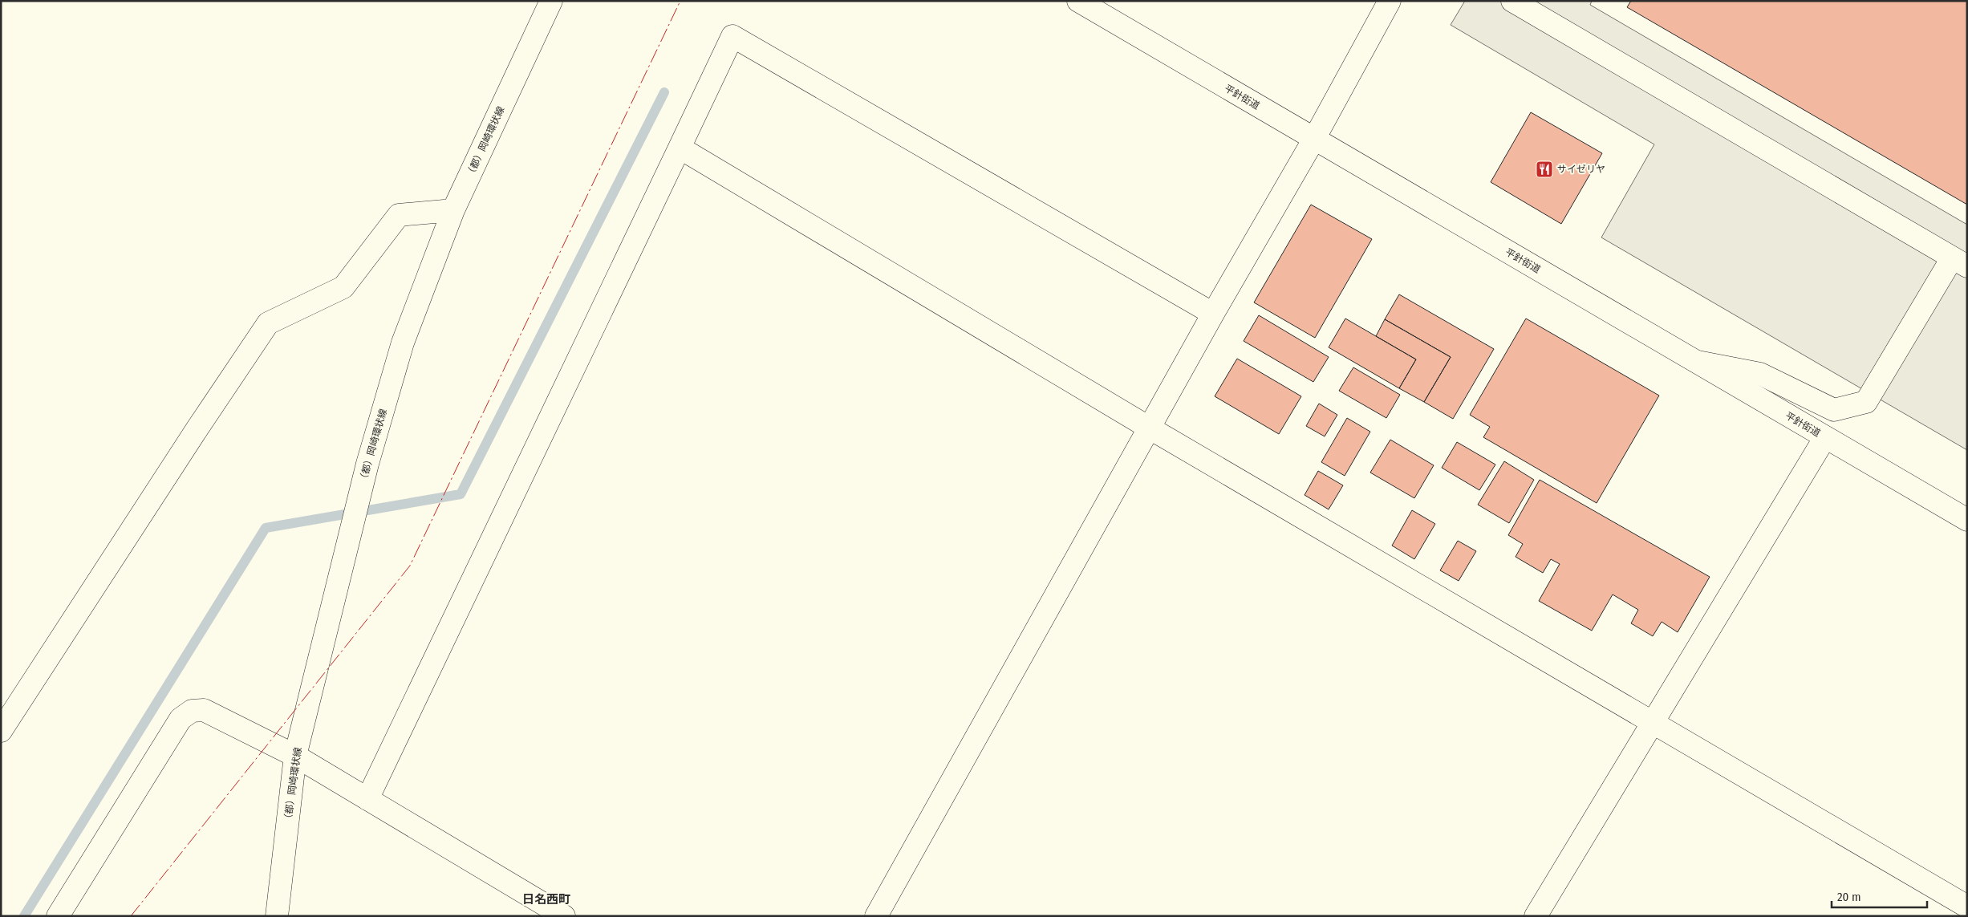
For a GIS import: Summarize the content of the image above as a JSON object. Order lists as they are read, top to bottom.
{
  "streets": {
    "street": ["平針街道", "（都）岡崎環状線"]
  },
  "districts": ["日名西町"],
  "places": {
    "restaurant": ["サイゼリヤ"]
  },
  "scale_bar": "20 m"
}
